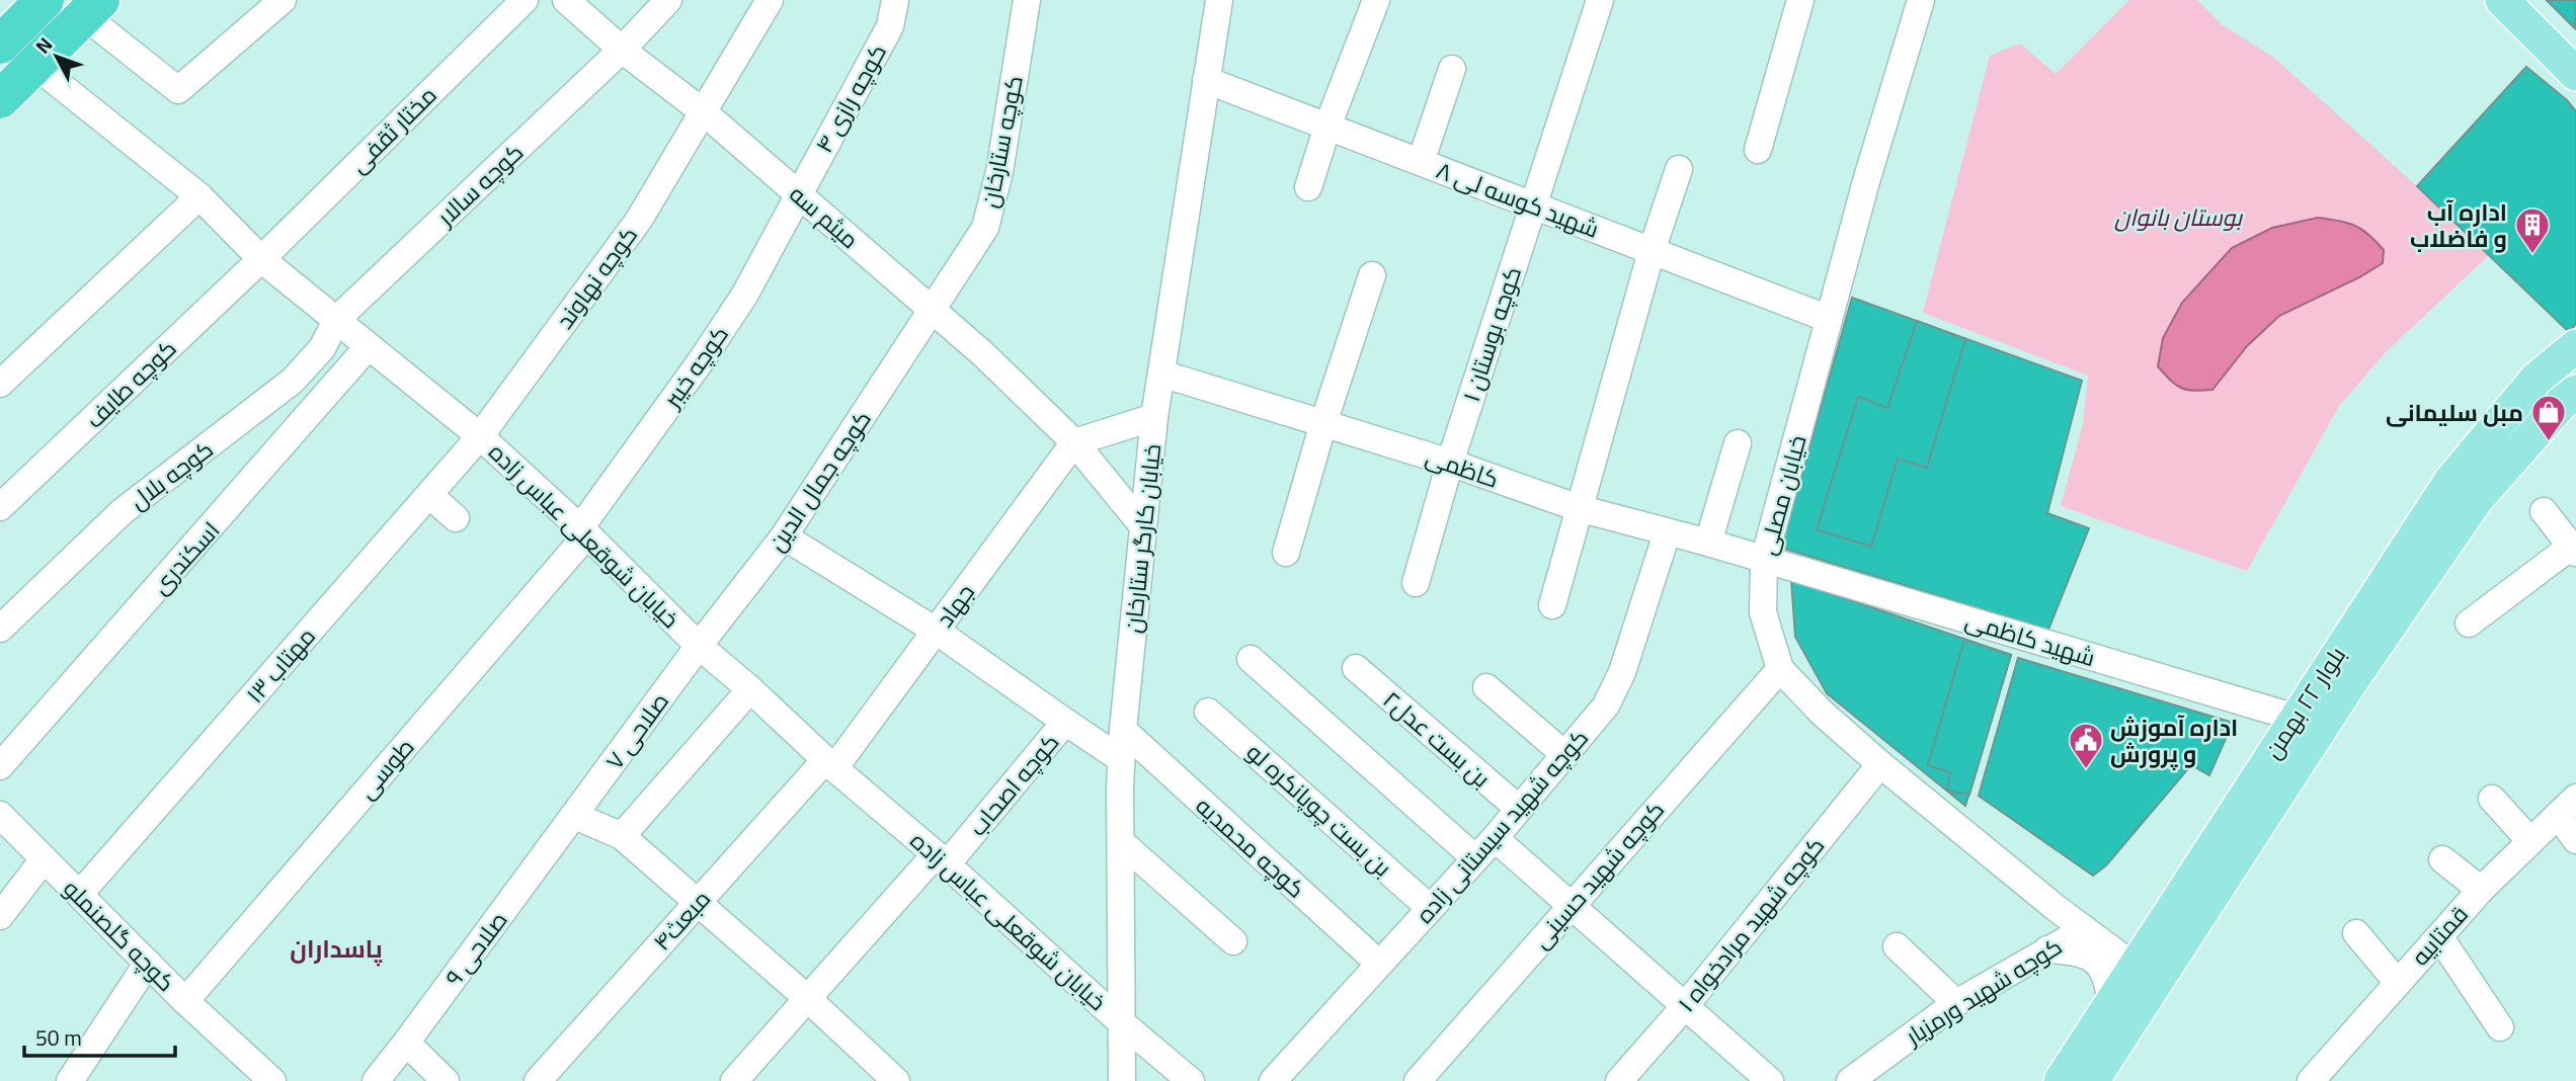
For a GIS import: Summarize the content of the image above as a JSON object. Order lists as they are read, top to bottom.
{
  "streets": {
    "main road": ["بلوار ۲۲ بهمن"],
    "street": [
      "کوچه رازی ۴",
      "مختار ثقفی",
      "کوچه ستارخان",
      "کوچه سالار",
      "شهید کوسه لی ۸",
      "میثم سه",
      "کوچه نهاوند",
      "کوچه بوستان ۱",
      "کوچه خیبر",
      "کوچه طایف",
      "کاظمی",
      "کوچه بلال",
      "کوچه جمال الدین",
      "خیابان مصلی",
      "خیابان شوقعلی عباس زاده",
      "خیابان کارگر ستارخان",
      "اسکندری",
      "جهاد",
      "شهید کاظمی",
      "مهتاب ۱۳",
      "صلاحی ۷",
      "بن بست عدل۲",
      "طوسی",
      "کوچه اصحاب",
      "بن بست چوپانکره لو",
      "کوچه شهید سیستانی زاده",
      "کوچه محمدیه",
      "کوچه شهید حسینی",
      "مبعث۴",
      "۱ کوچه شهید مرادخواه",
      "کوچه گلصنملو",
      "قمتابیه",
      "صلاحی ۹",
      "کوچه شهید ورمزیار"
    ]
  },
  "crossings": [
    ["کوچه رازی ۴", "میثم سه"],
    ["کوچه رازی ۴", "کوچه خیبر"],
    ["مختار ثقفی", "کوچه طایف"],
    ["مختار ثقفی", "خیابان شوقعلی عباس زاده"],
    ["کوچه ستارخان", "میثم سه"],
    ["کوچه ستارخان", "کوچه جمال الدین"],
    ["کوچه سالار", "میثم سه"],
    ["کوچه سالار", "کوچه بلال"],
    ["کوچه سالار", "خیابان شوقعلی عباس زاده"],
    ["شهید کوسه لی ۸", "کوچه بوستان ۱"],
    ["شهید کوسه لی ۸", "خیابان مصلی"],
    ["شهید کوسه لی ۸", "خیابان کارگر ستارخان"],
    ["میثم سه", "کوچه نهاوند"],
    ["میثم سه", "کوچه خیبر"],
    ["میثم سه", "کوچه جمال الدین"],
    ["میثم سه", "خیابان کارگر ستارخان"],
    ["میثم سه", "جهاد"],
    ["کوچه نهاوند", "خیابان شوقعلی عباس زاده"],
    ["کوچه نهاوند", "مهتاب ۱۳"],
    ["کوچه بوستان ۱", "کاظمی"],
    ["کوچه خیبر", "خیابان شوقعلی عباس زاده"],
    ["کوچه خیبر", "طوسی"],
    ["کوچه طایف", "خیابان شوقعلی عباس زاده"],
    ["کاظمی", "خیابان مصلی"],
    ["کاظمی", "خیابان کارگر ستارخان"],
    ["کاظمی", "شهید کاظمی"],
    ["کاظمی", "کوچه شهید سیستانی زاده"],
    ["کوچه بلال", "خیابان شوقعلی عباس زاده"],
    ["کوچه جمال الدین", "خیابان شوقعلی عباس زاده"],
    ["کوچه جمال الدین", "صلاحی ۷"],
    ["خیابان مصلی", "شهید کاظمی"],
    ["خیابان مصلی", "بلوار ۲۲ بهمن"],
    ["خیابان مصلی", "کوچه شهید حسینی"],
    ["خیابان مصلی", "۱ کوچه شهید مرادخواه"],
    ["خیابان مصلی", "کوچه شهید ورمزیار"],
    ["خیابان شوقعلی عباس زاده", "خیابان کارگر ستارخان"],
    ["خیابان شوقعلی عباس زاده", "اسکندری"],
    ["خیابان شوقعلی عباس زاده", "جهاد"],
    ["خیابان شوقعلی عباس زاده", "مهتاب ۱۳"],
    ["خیابان شوقعلی عباس زاده", "صلاحی ۷"],
    ["خیابان شوقعلی عباس زاده", "طوسی"],
    ["خیابان شوقعلی عباس زاده", "کوچه اصحاب"],
    ["خیابان شوقعلی عباس زاده", "مبعث۴"],
    ["خیابان کارگر ستارخان", "کوچه اصحاب"],
    ["خیابان کارگر ستارخان", "کوچه محمدیه"],
    ["جهاد", "مبعث۴"],
    ["شهید کاظمی", "بلوار ۲۲ بهمن"],
    ["مهتاب ۱۳", "کوچه گلصنملو"],
    ["صلاحی ۷", "صلاحی ۹"],
    ["بن بست عدل۲", "کوچه شهید سیستانی زاده"],
    ["طوسی", "کوچه گلصنملو"],
    ["بن بست چوپانکره لو", "کوچه شهید سیستانی زاده"],
    ["کوچه شهید سیستانی زاده", "کوچه محمدیه"]
  ],
  "districts": ["پاسداران"],
  "parks": ["بوستان بانوان"],
  "places": {
    "building": ["اداره آب و فاضلاب"],
    "shop": ["مبل سلیمانی"],
    "public building": ["اداره آموزش و پرورش"]
  },
  "scale_bar": "50 m",
  "north": "top left"
}
